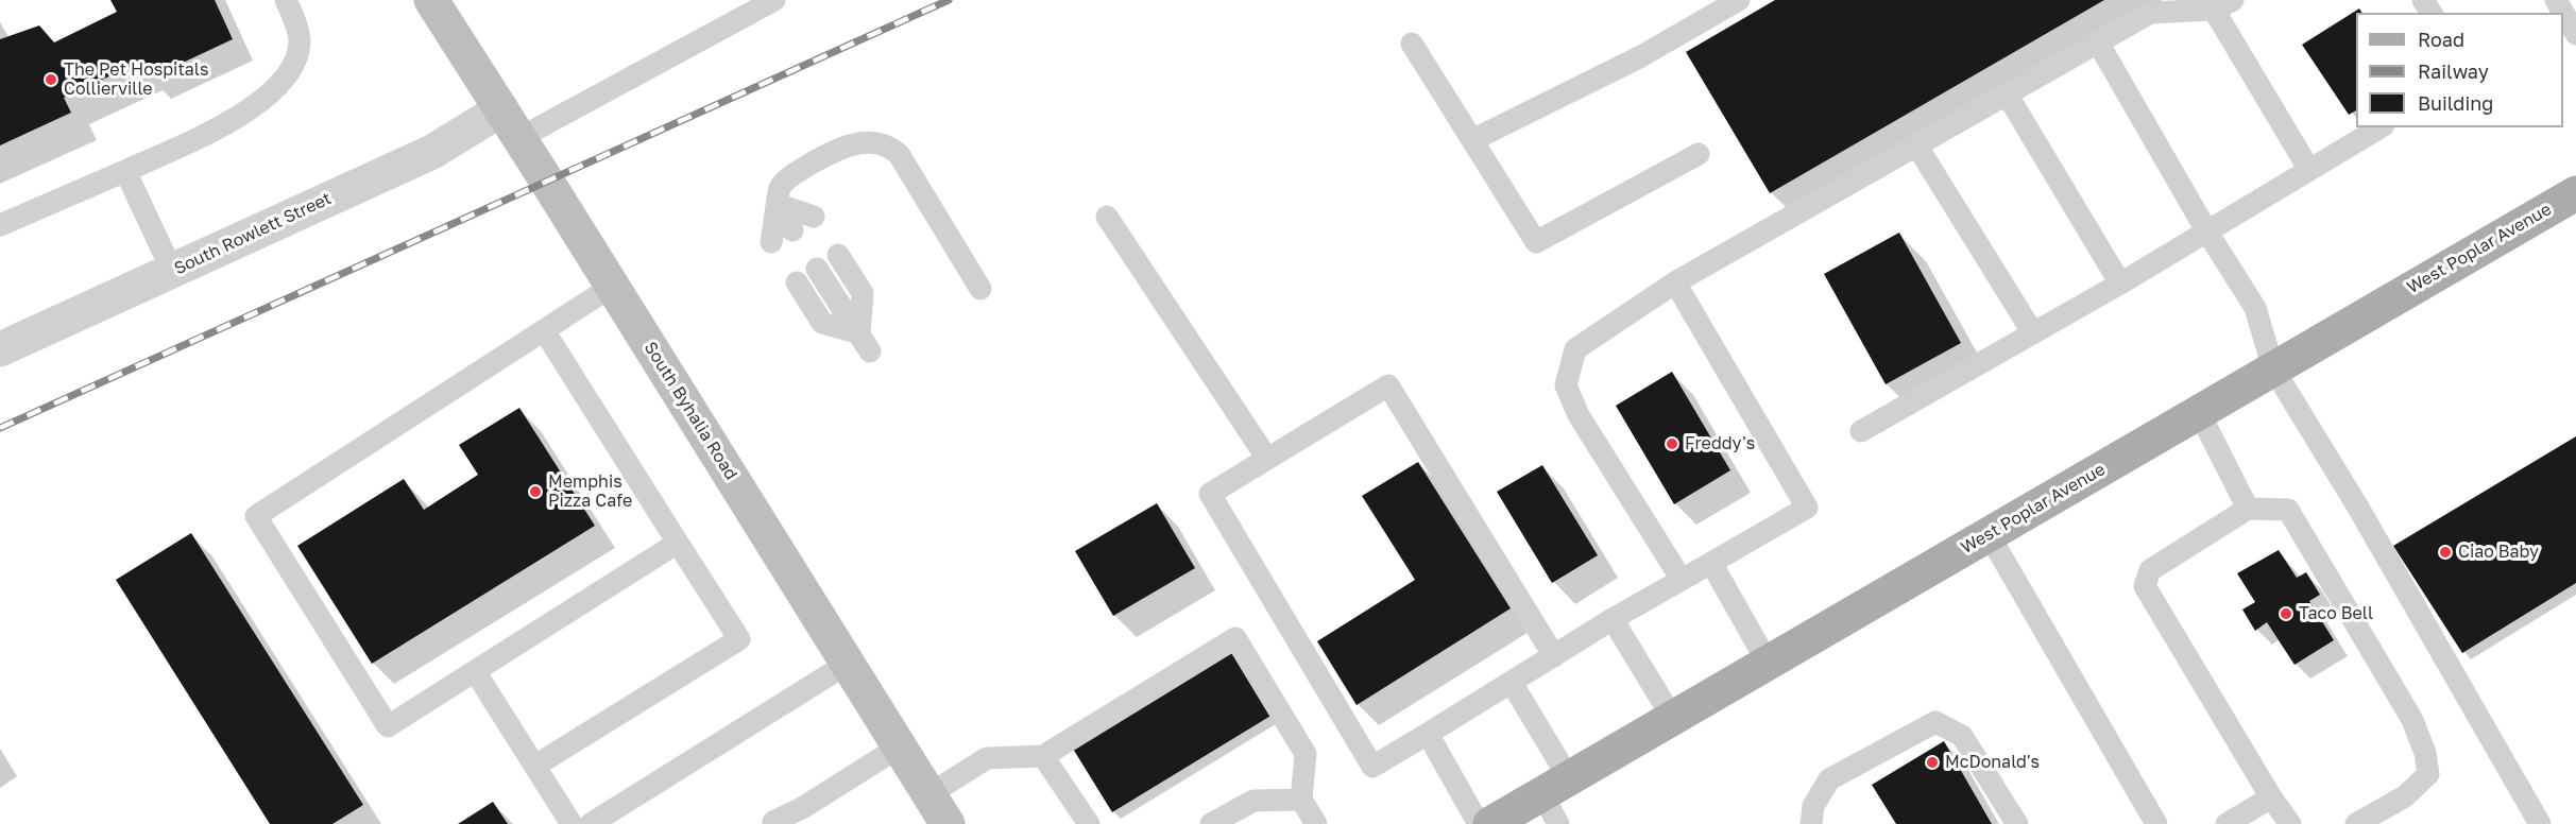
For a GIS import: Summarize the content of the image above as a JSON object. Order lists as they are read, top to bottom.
{
  "streets": {
    "main road": ["West Poplar Avenue", "South Byhalia Road"],
    "street": ["South Rowlett Street"]
  },
  "crossings": [
    ["South Rowlett Street", "South Byhalia Road"]
  ],
  "places": [
    "The Pet Hospitals Collierville",
    "Freddy's",
    "Memphis Pizza Cafe",
    "Ciao Baby",
    "Taco Bell",
    "McDonald's"
  ],
  "legend": ["Road", "Railway", "Building"]
}
